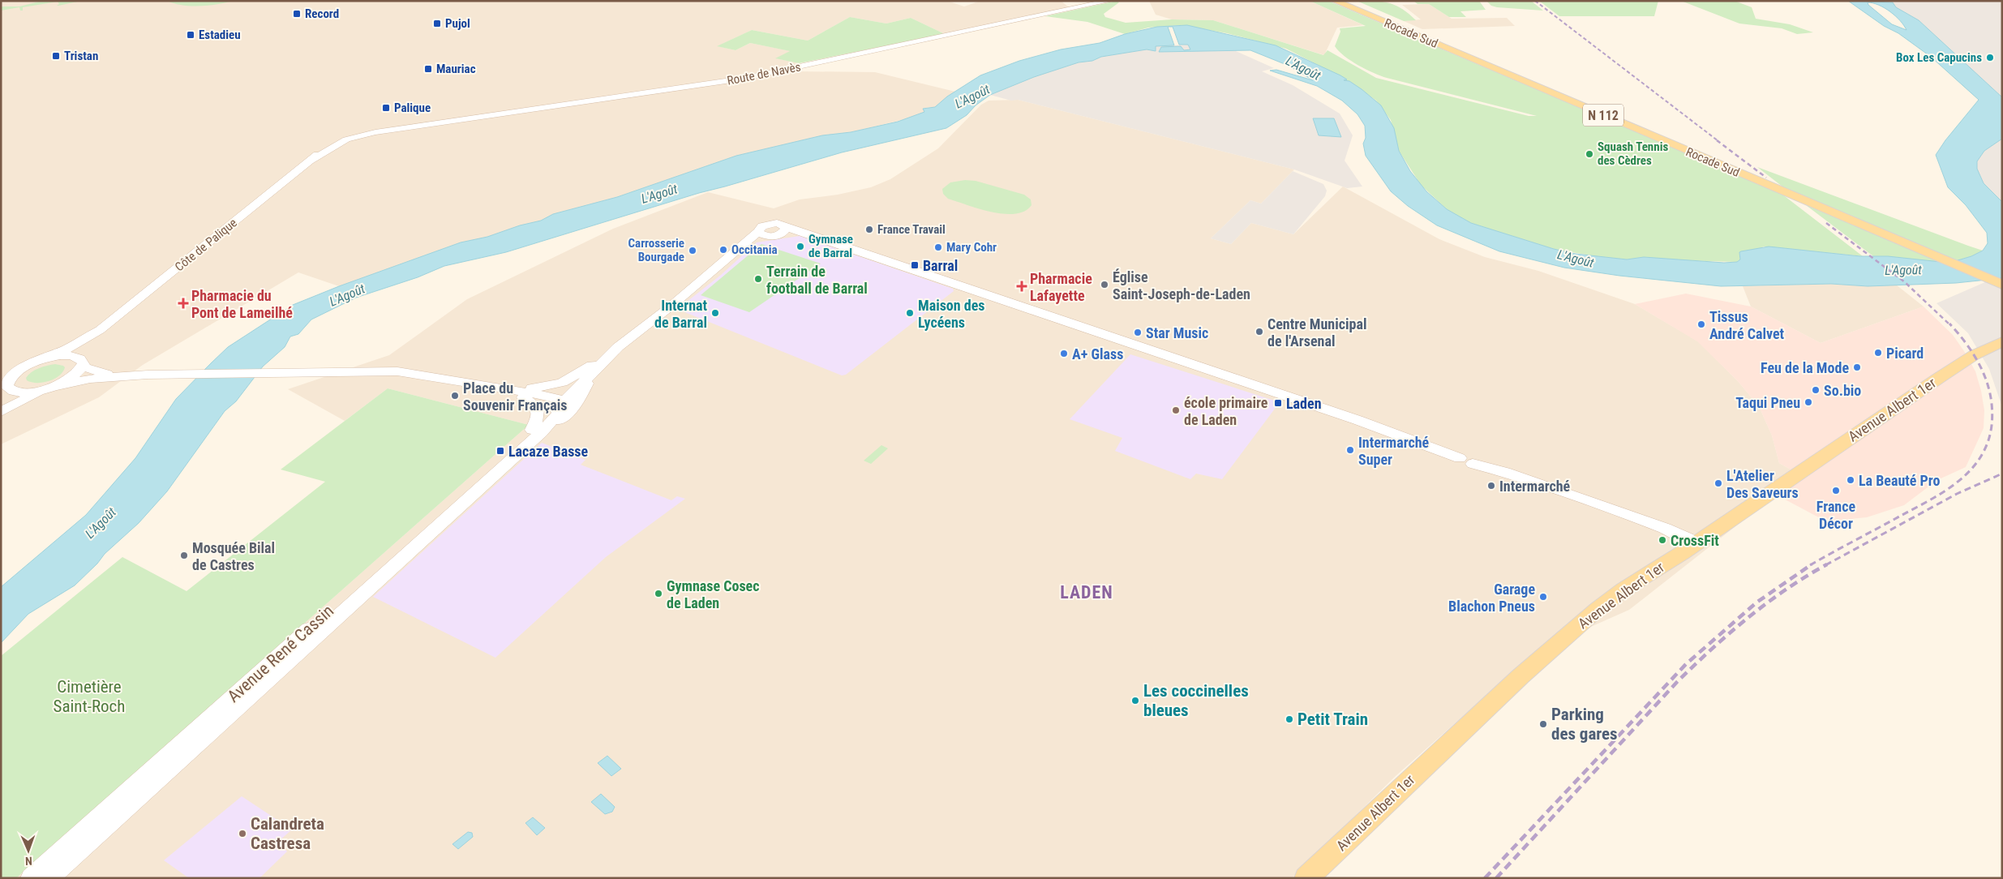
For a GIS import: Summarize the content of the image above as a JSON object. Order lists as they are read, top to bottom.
{
  "streets": {
    "main road": [
      "Rocade Sud",
      "Route de Navès",
      "N 112",
      "Côte de Palique",
      "Avenue Albert 1er",
      "Avenue René Cassin"
    ]
  },
  "districts": ["LADEN"],
  "water": ["L'Agoût"],
  "parks": ["Cimetière Saint-Roch"],
  "places": {
    "transit": [
      "Record",
      "Pujol",
      "Estadieu",
      "Tristan",
      "Mauriac",
      "Palique",
      "Barral",
      "Laden",
      "Lacaze Basse"
    ],
    "other": [
      "Box Les Capucins",
      "Squash Tennis des Cèdres",
      "France Travail",
      "Gymnase de Barral",
      "Mary Cohr",
      "Occitania",
      "Carrosserie Bourgade",
      "Terrain de football de Barral",
      "Église Saint-Joseph-de-Laden",
      "Internat de Barral",
      "Maison des Lycéens",
      "Tissus André Calvet",
      "Centre Municipal de l'Arsenal",
      "Star Music",
      "Picard",
      "A+ Glass",
      "Feu de la Mode",
      "So.bio",
      "Place du Souvenir Français",
      "Taqui Pneu",
      "école primaire de Laden",
      "Intermarché Super",
      "La Beauté Pro",
      "L'Atelier Des Saveurs",
      "Intermarché",
      "France Décor",
      "CrossFit",
      "Mosquée Bilal de Castres",
      "Gymnase Cosec de Laden",
      "Garage Blachon Pneus",
      "Les coccinelles bleues",
      "Petit Train",
      "Parking des gares",
      "Calandreta Castresa"
    ],
    "health": ["Pharmacie Lafayette", "Pharmacie du Pont de Lameilhé"]
  },
  "north": "bottom"
}
